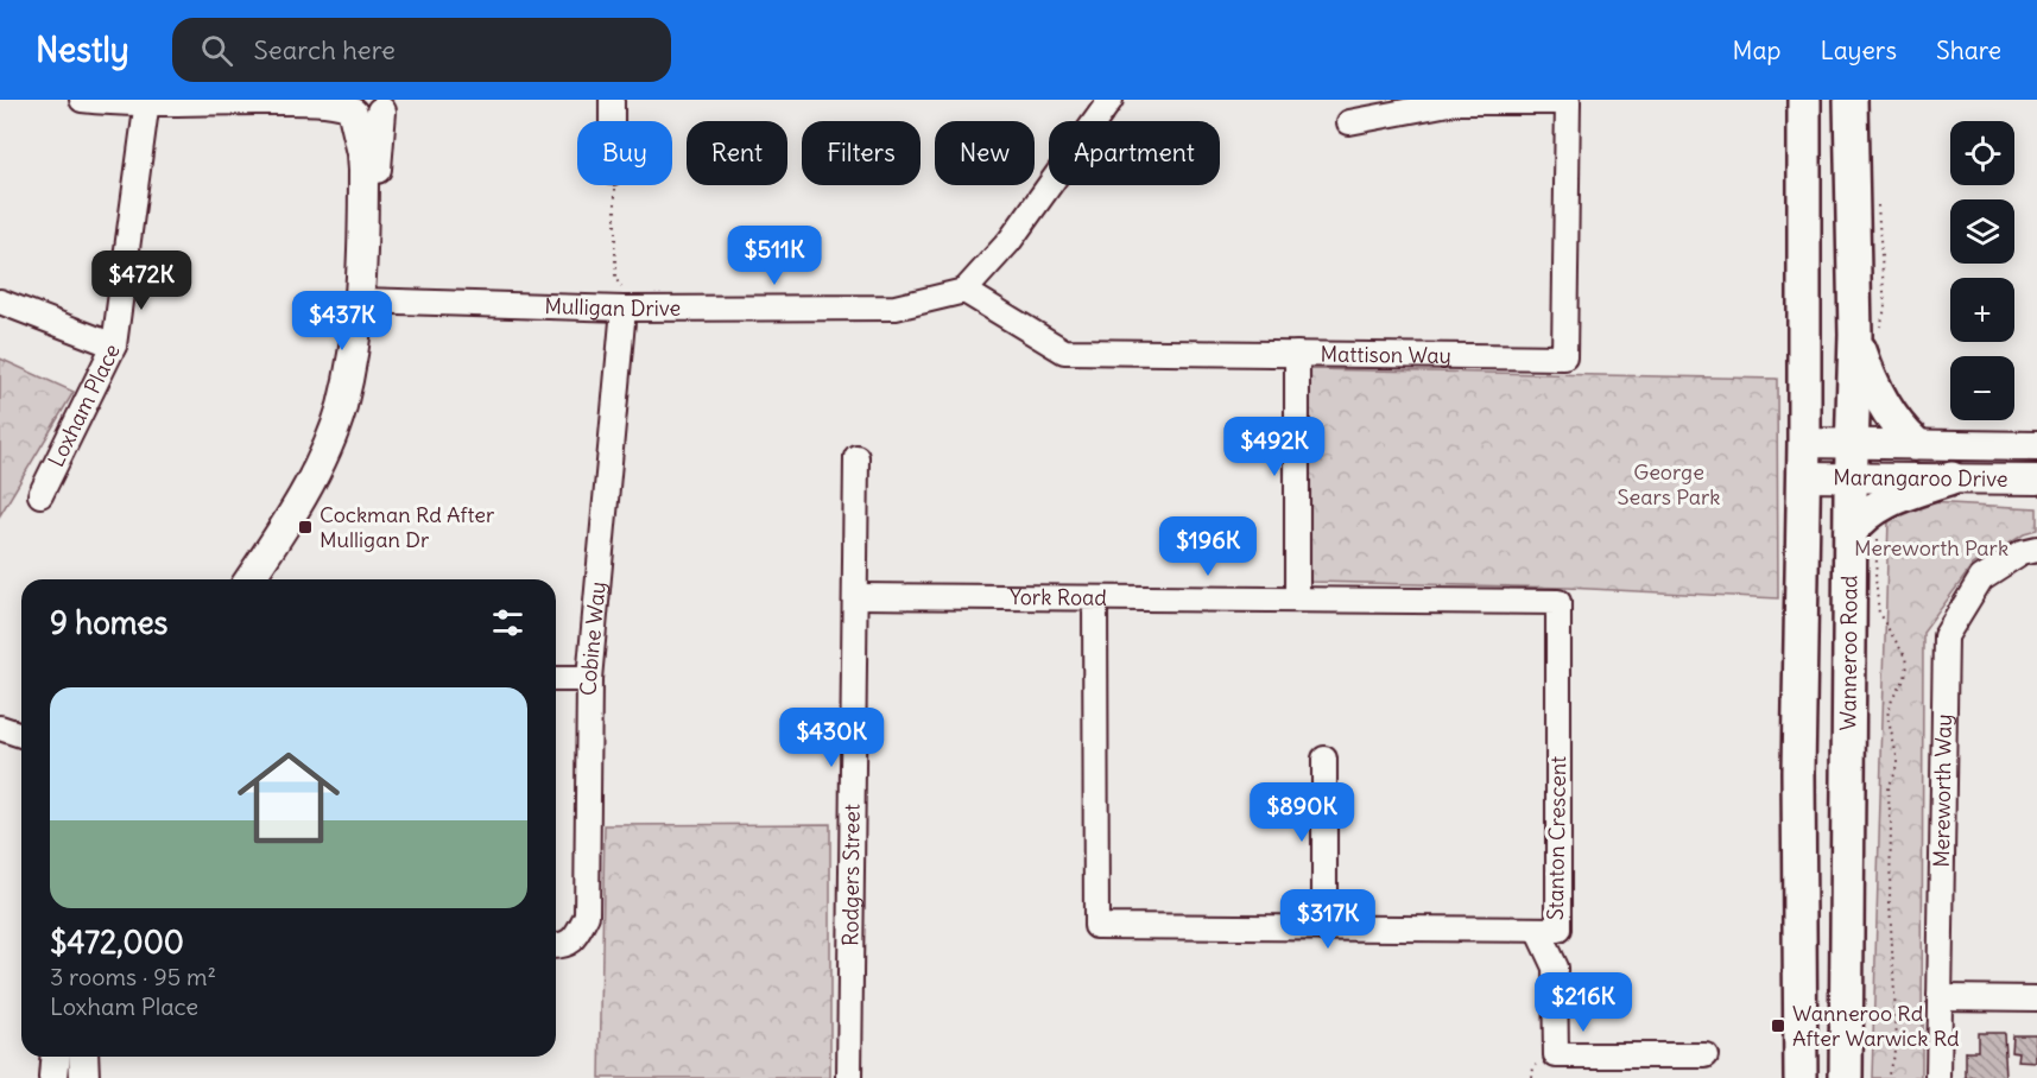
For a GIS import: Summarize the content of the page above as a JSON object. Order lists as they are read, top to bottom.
{
  "streets": {
    "highway": ["Wanneroo Road"],
    "main road": ["Marangaroo Drive"],
    "street": [
      "Mulligan Drive",
      "Mattison Way",
      "Loxham Place",
      "York Road",
      "Cobine Way",
      "Mereworth Way",
      "Stanton Crescent",
      "Rodgers Street"
    ]
  },
  "crossings": [
    ["Mulligan Drive", "Mattison Way"],
    ["Mulligan Drive", "Cobine Way"],
    ["Marangaroo Drive", "Wanneroo Road"],
    ["York Road", "Stanton Crescent"],
    ["York Road", "Rodgers Street"]
  ],
  "parks": ["George Sears Park", "Mereworth Park"],
  "places": {
    "transit": ["Cockman Rd After Mulligan Dr", "Wanneroo Rd After Warwick Rd"]
  },
  "page": {
    "header": "Nestly",
    "search": "Search here",
    "nav": ["Map", "Layers", "Share"],
    "map_buttons": ["+", "−"],
    "chip": [
      "Buy",
      "Rent",
      "Filters",
      "New",
      "Apartment"
    ],
    "price": [
      "$511K",
      "$472K",
      "$437K",
      "$492K",
      "$196K",
      "$430K",
      "$890K",
      "$317K",
      "$216K"
    ],
    "heading": "9 homes",
    "list": [
      {
        "name": "$472,000",
        "note": "3 rooms · 95 m² · Loxham Place"
      }
    ]
  }
}
